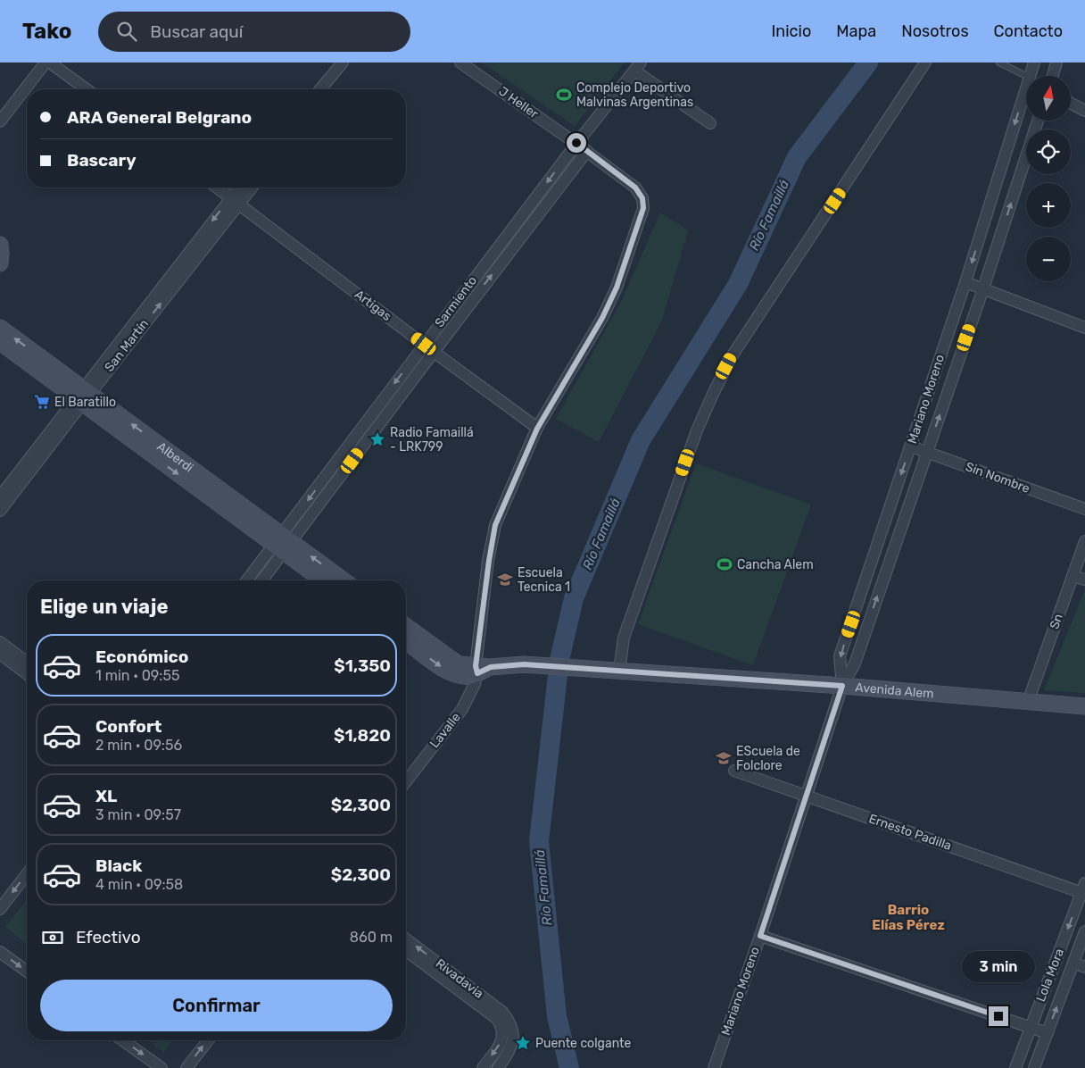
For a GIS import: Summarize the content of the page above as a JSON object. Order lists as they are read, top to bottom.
{
  "streets": {
    "street": [
      "J Heller",
      "Sarmiento",
      "Artigas",
      "San Martín",
      "Mariano Moreno",
      "Alberdi",
      "Sin Nombre",
      "Sn",
      "Avenida Alem",
      "Lavalle",
      "Ernesto Padilla",
      "Lola Mora",
      "Rivadavia"
    ]
  },
  "crossings": [
    ["J Heller", "Sarmiento"],
    ["J Heller", "Artigas"],
    ["J Heller", "Lavalle"],
    ["Sarmiento", "Artigas"],
    ["Sarmiento", "Alberdi"],
    ["Artigas", "San Martín"],
    ["Artigas", "Lavalle"],
    ["San Martín", "Alberdi"],
    ["Mariano Moreno", "Sin Nombre"],
    ["Mariano Moreno", "Avenida Alem"],
    ["Mariano Moreno", "Ernesto Padilla"],
    ["Sn", "Avenida Alem"],
    ["Avenida Alem", "Lavalle"],
    ["Ernesto Padilla", "Lola Mora"]
  ],
  "districts": ["Barrio Elías Pérez"],
  "water": ["Río Famaillá"],
  "places": {
    "sports": ["Complejo Deportivo Malvinas Argentinas", "Cancha Alem"],
    "supermarket": ["El Baratillo"],
    "place": ["Radio Famaillá - LRK799", "Puente colgante"],
    "school or university": ["Escuela Tecnica 1", "EScuela de Folclore"]
  },
  "north": "top",
  "page": {
    "header": "Tako",
    "search": "Buscar aquí",
    "nav": [
      "Inicio",
      "Mapa",
      "Nosotros",
      "Contacto"
    ],
    "map_buttons": ["+", "−"],
    "banner": ["ARA General Belgrano", "Bascary"],
    "heading": "Elige un viaje",
    "list": [
      {
        "name": "Económico",
        "note": "1 min · 09:55",
        "value": "$1,350"
      },
      {
        "name": "Confort",
        "note": "2 min · 09:56",
        "value": "$1,820"
      },
      {
        "name": "XL",
        "note": "3 min · 09:57",
        "value": "$2,300"
      },
      {
        "name": "Black",
        "note": "4 min · 09:58",
        "value": "$2,300"
      }
    ],
    "pay": ["Efectivo", "860 m"],
    "bubble": "3 min",
    "buttons": "Confirmar"
  }
}
